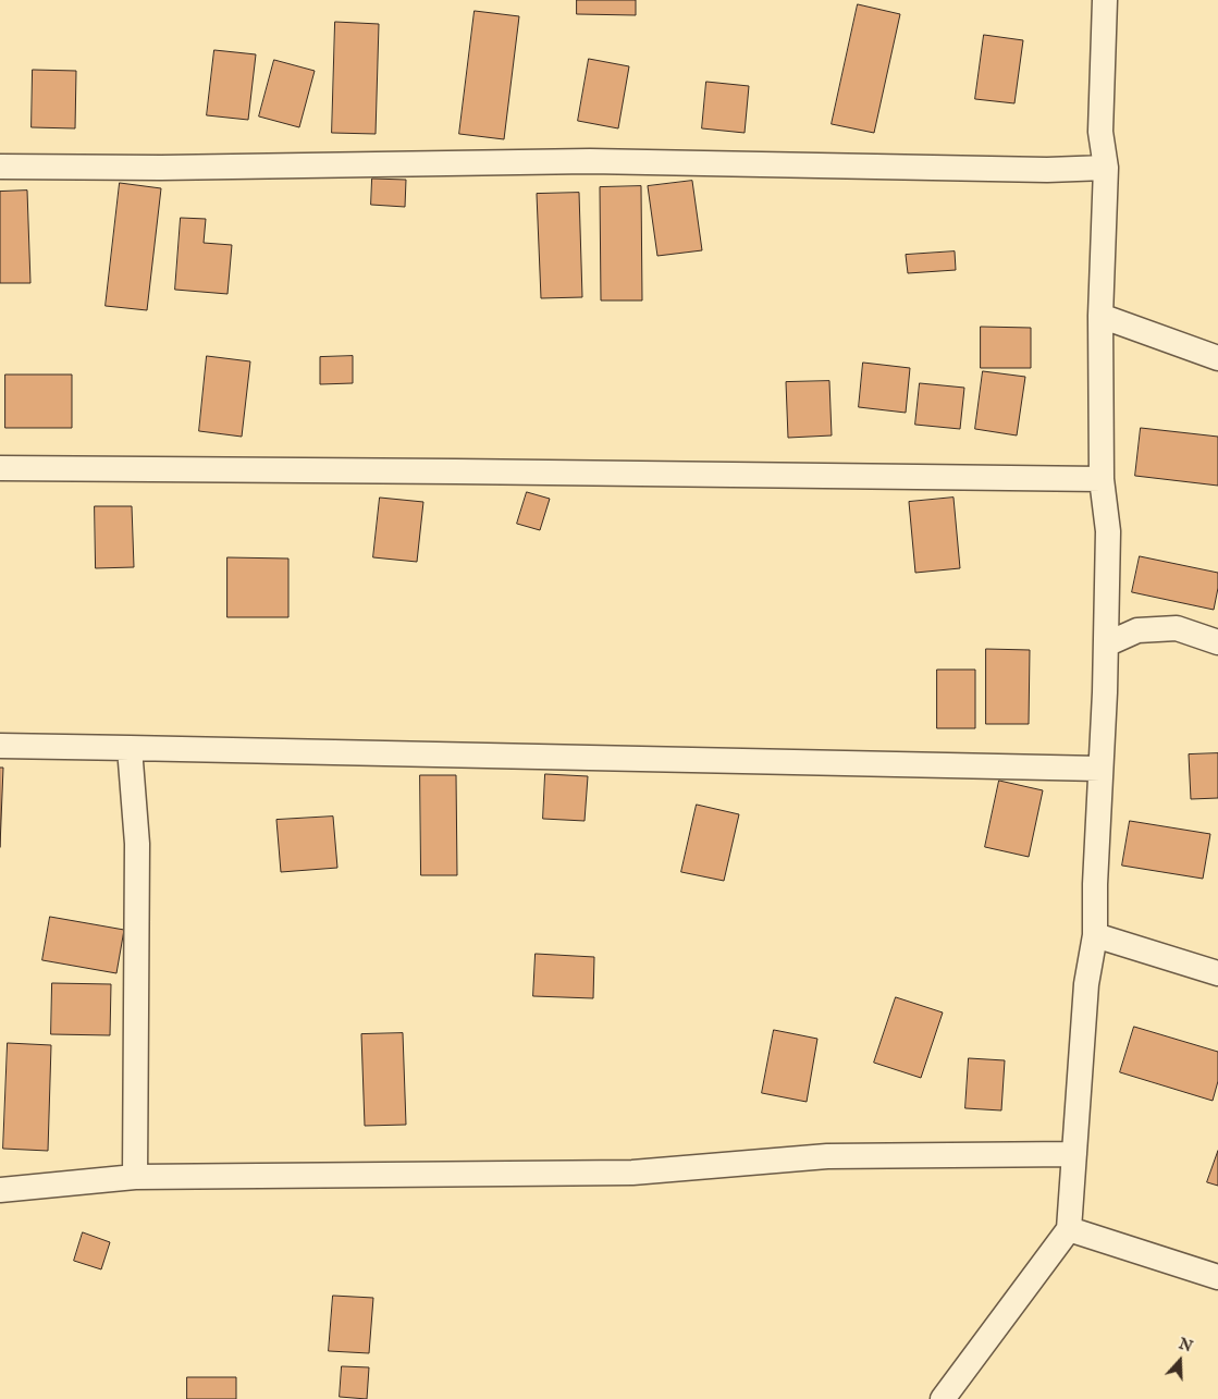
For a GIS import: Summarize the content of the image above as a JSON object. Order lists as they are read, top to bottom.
{
  "north": "top"
}
